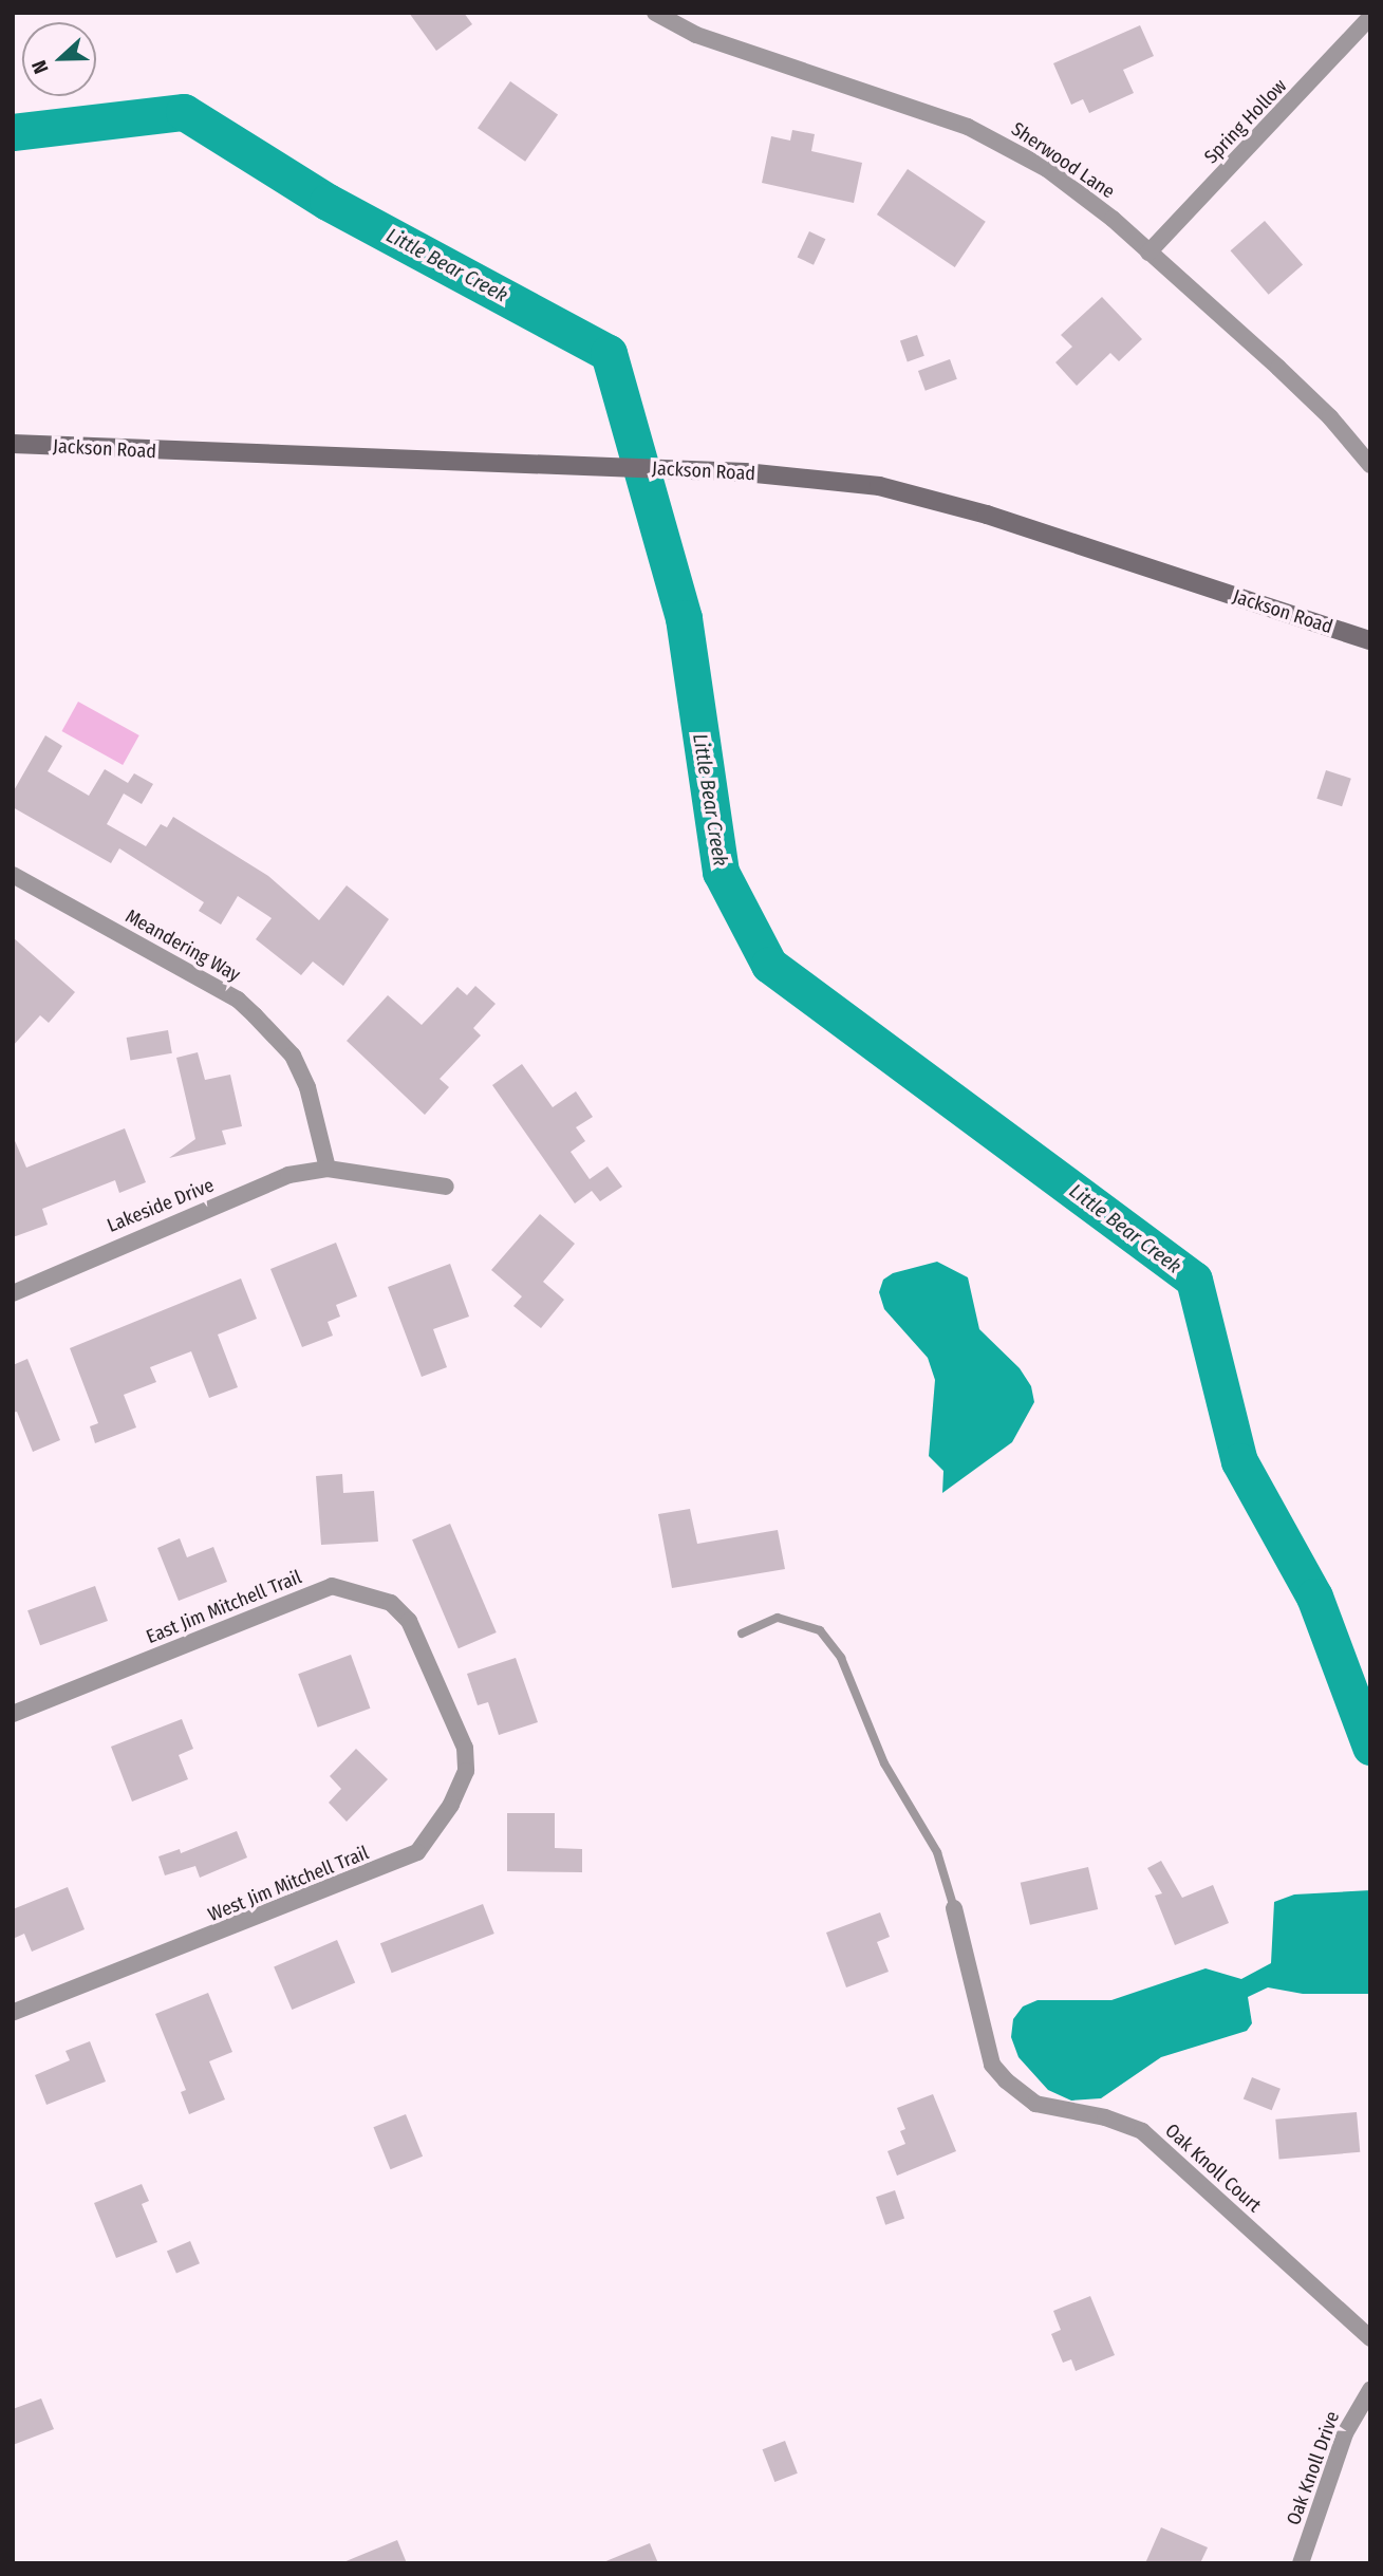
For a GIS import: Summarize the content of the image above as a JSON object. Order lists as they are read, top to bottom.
{
  "streets": {
    "main road": ["Jackson Road"],
    "street": [
      "Spring Hollow",
      "Sherwood Lane",
      "Meandering Way",
      "Lakeside Drive",
      "East Jim Mitchell Trail",
      "West Jim Mitchell Trail",
      "Oak Knoll Court",
      "Oak Knoll Drive"
    ]
  },
  "crossings": [
    ["Spring Hollow", "Sherwood Lane"],
    ["Meandering Way", "Lakeside Drive"],
    ["East Jim Mitchell Trail", "West Jim Mitchell Trail"]
  ],
  "water": ["Little Bear Creek"],
  "north": "left"
}
